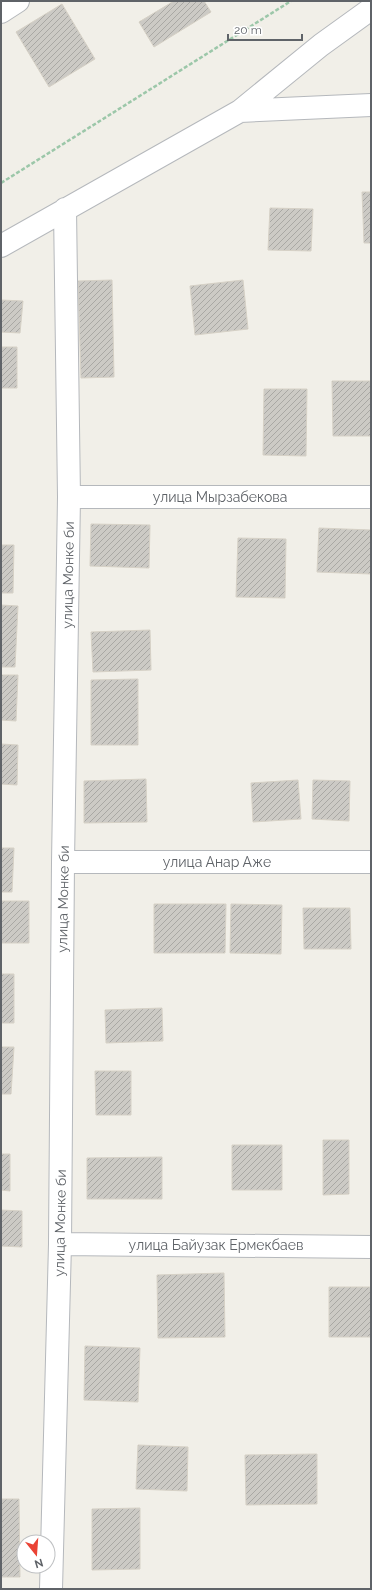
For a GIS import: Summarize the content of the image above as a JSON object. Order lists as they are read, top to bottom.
{
  "streets": {
    "street": [
      "улица Мырзабекова",
      "улица Монке би",
      "улица Анар Аже",
      "улица Байузак Ермекбаев"
    ]
  },
  "crossings": [
    ["улица Мырзабекова", "улица Монке би"],
    ["улица Монке би", "улица Анар Аже"],
    ["улица Монке би", "улица Байузак Ермекбаев"]
  ],
  "scale_bar": "20 m",
  "north": "bottom"
}
